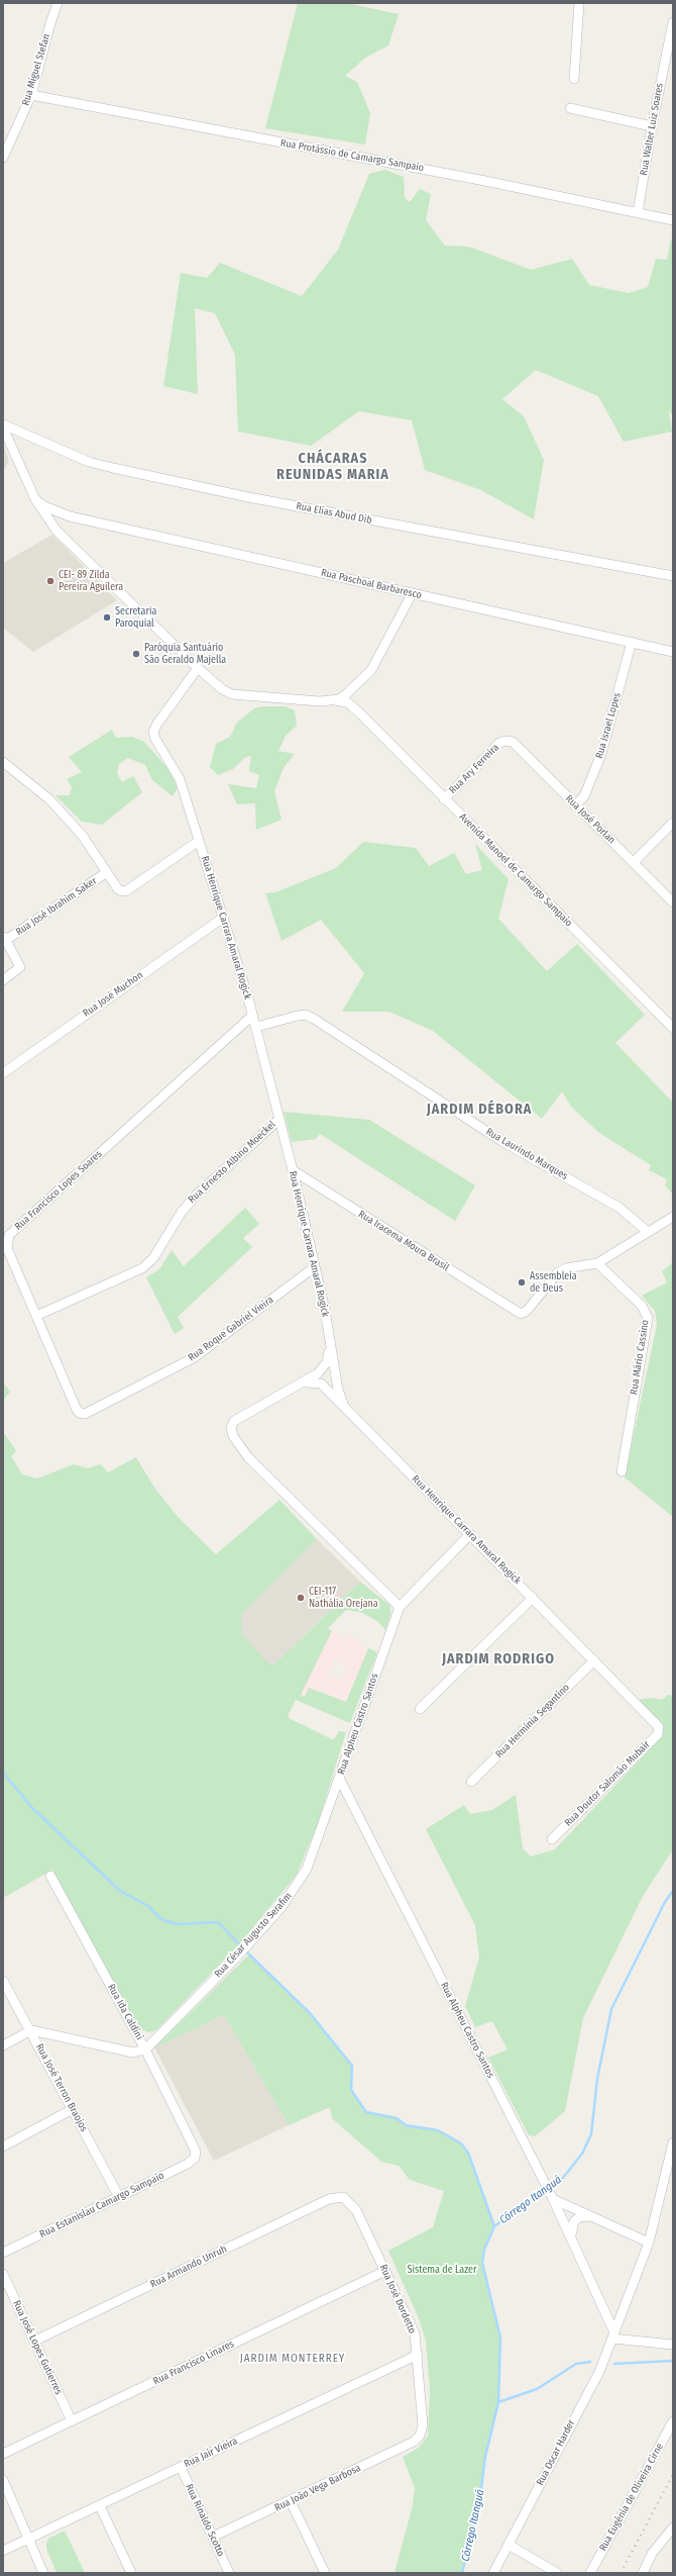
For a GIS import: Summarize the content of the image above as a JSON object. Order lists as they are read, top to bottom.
{
  "streets": {
    "street": [
      "Rua Miguel Stefan",
      "Rua Walter Luiz Soares",
      "Rua Protássio de Camargo Sampaio",
      "Rua Elias Abud Dib",
      "Rua Paschoal Barbaresco",
      "Rua Israel Lopes",
      "Rua Ary Ferreira",
      "Rua José Porlan",
      "Avenida Manoel de Camargo Sampaio",
      "Rua José Ibrahim Saker",
      "Rua Henrique Carrara Amaral Rogick",
      "Rua José Muchon",
      "Rua Laurindo Marques",
      "Rua Ernesto Albino Moeckel",
      "Rua Francisco Lopes Soares",
      "Rua Iracema Moura Brasil",
      "Rua Roque Gabriel Vieira",
      "Rua Mário Cassino",
      "Rua Hermínia Segantino",
      "Rua Alpheu Castro Santos",
      "Rua Doutor Salomão Mubair",
      "Rua César Augusto Serafim",
      "Rua Ida Caldini",
      "Rua José Terron Braojos",
      "Rua Estanislau Camargo Sampaio",
      "Rua Armando Unruh",
      "Rua José Dordetto",
      "Rua José Lopes Gutierres",
      "Rua Francisco Linares",
      "Rua Jair Vieira",
      "Rua Oscar Harder",
      "Rua João Vega Barbosa",
      "Rua Eugênia de Oliveira Cirne",
      "Rua Rinaldo Scotto"
    ]
  },
  "crossings": [
    ["Rua Miguel Stefan", "Rua Protássio de Camargo Sampaio"],
    ["Rua Walter Luiz Soares", "Rua Protássio de Camargo Sampaio"],
    ["Rua Paschoal Barbaresco", "Rua Israel Lopes"],
    ["Rua Paschoal Barbaresco", "Avenida Manoel de Camargo Sampaio"],
    ["Rua Israel Lopes", "Rua José Porlan"],
    ["Rua Ary Ferreira", "Rua José Porlan"],
    ["Rua Ary Ferreira", "Avenida Manoel de Camargo Sampaio"],
    ["Avenida Manoel de Camargo Sampaio", "Rua Henrique Carrara Amaral Rogick"],
    ["Rua Henrique Carrara Amaral Rogick", "Rua José Muchon"],
    ["Rua Henrique Carrara Amaral Rogick", "Rua Laurindo Marques"],
    ["Rua Henrique Carrara Amaral Rogick", "Rua Ernesto Albino Moeckel"],
    ["Rua Henrique Carrara Amaral Rogick", "Rua Francisco Lopes Soares"],
    ["Rua Henrique Carrara Amaral Rogick", "Rua Iracema Moura Brasil"],
    ["Rua Henrique Carrara Amaral Rogick", "Rua Roque Gabriel Vieira"],
    ["Rua Henrique Carrara Amaral Rogick", "Rua Hermínia Segantino"],
    ["Rua Henrique Carrara Amaral Rogick", "Rua Doutor Salomão Mubair"],
    ["Rua Ernesto Albino Moeckel", "Rua Francisco Lopes Soares"],
    ["Rua Francisco Lopes Soares", "Rua Roque Gabriel Vieira"],
    ["Rua Iracema Moura Brasil", "Rua Mário Cassino"],
    ["Rua Alpheu Castro Santos", "Rua César Augusto Serafim"],
    ["Rua Alpheu Castro Santos", "Rua Oscar Harder"],
    ["Rua César Augusto Serafim", "Rua Ida Caldini"],
    ["Rua Ida Caldini", "Rua Estanislau Camargo Sampaio"],
    ["Rua José Terron Braojos", "Rua Estanislau Camargo Sampaio"],
    ["Rua Armando Unruh", "Rua José Dordetto"],
    ["Rua Armando Unruh", "Rua José Lopes Gutierres"],
    ["Rua José Dordetto", "Rua Francisco Linares"],
    ["Rua José Dordetto", "Rua Jair Vieira"],
    ["Rua José Dordetto", "Rua João Vega Barbosa"],
    ["Rua José Lopes Gutierres", "Rua Francisco Linares"],
    ["Rua Jair Vieira", "Rua Rinaldo Scotto"],
    ["Rua João Vega Barbosa", "Rua Rinaldo Scotto"]
  ],
  "districts": [
    "CHÁCARAS REUNIDAS MARIA",
    "JARDIM DÉBORA",
    "JARDIM RODRIGO",
    "JARDIM MONTERREY"
  ],
  "water": ["Córrego Itanguá"],
  "parks": ["Sistema de Lazer"],
  "places": [
    "CEI- 89 Zilda Pereira Aguilera",
    "Secretaria Paroquial",
    "Paróquia Santuário São Geraldo Majella",
    "Assembleia de Deus",
    "CEI-117 Nathália Orejana"
  ]
}
